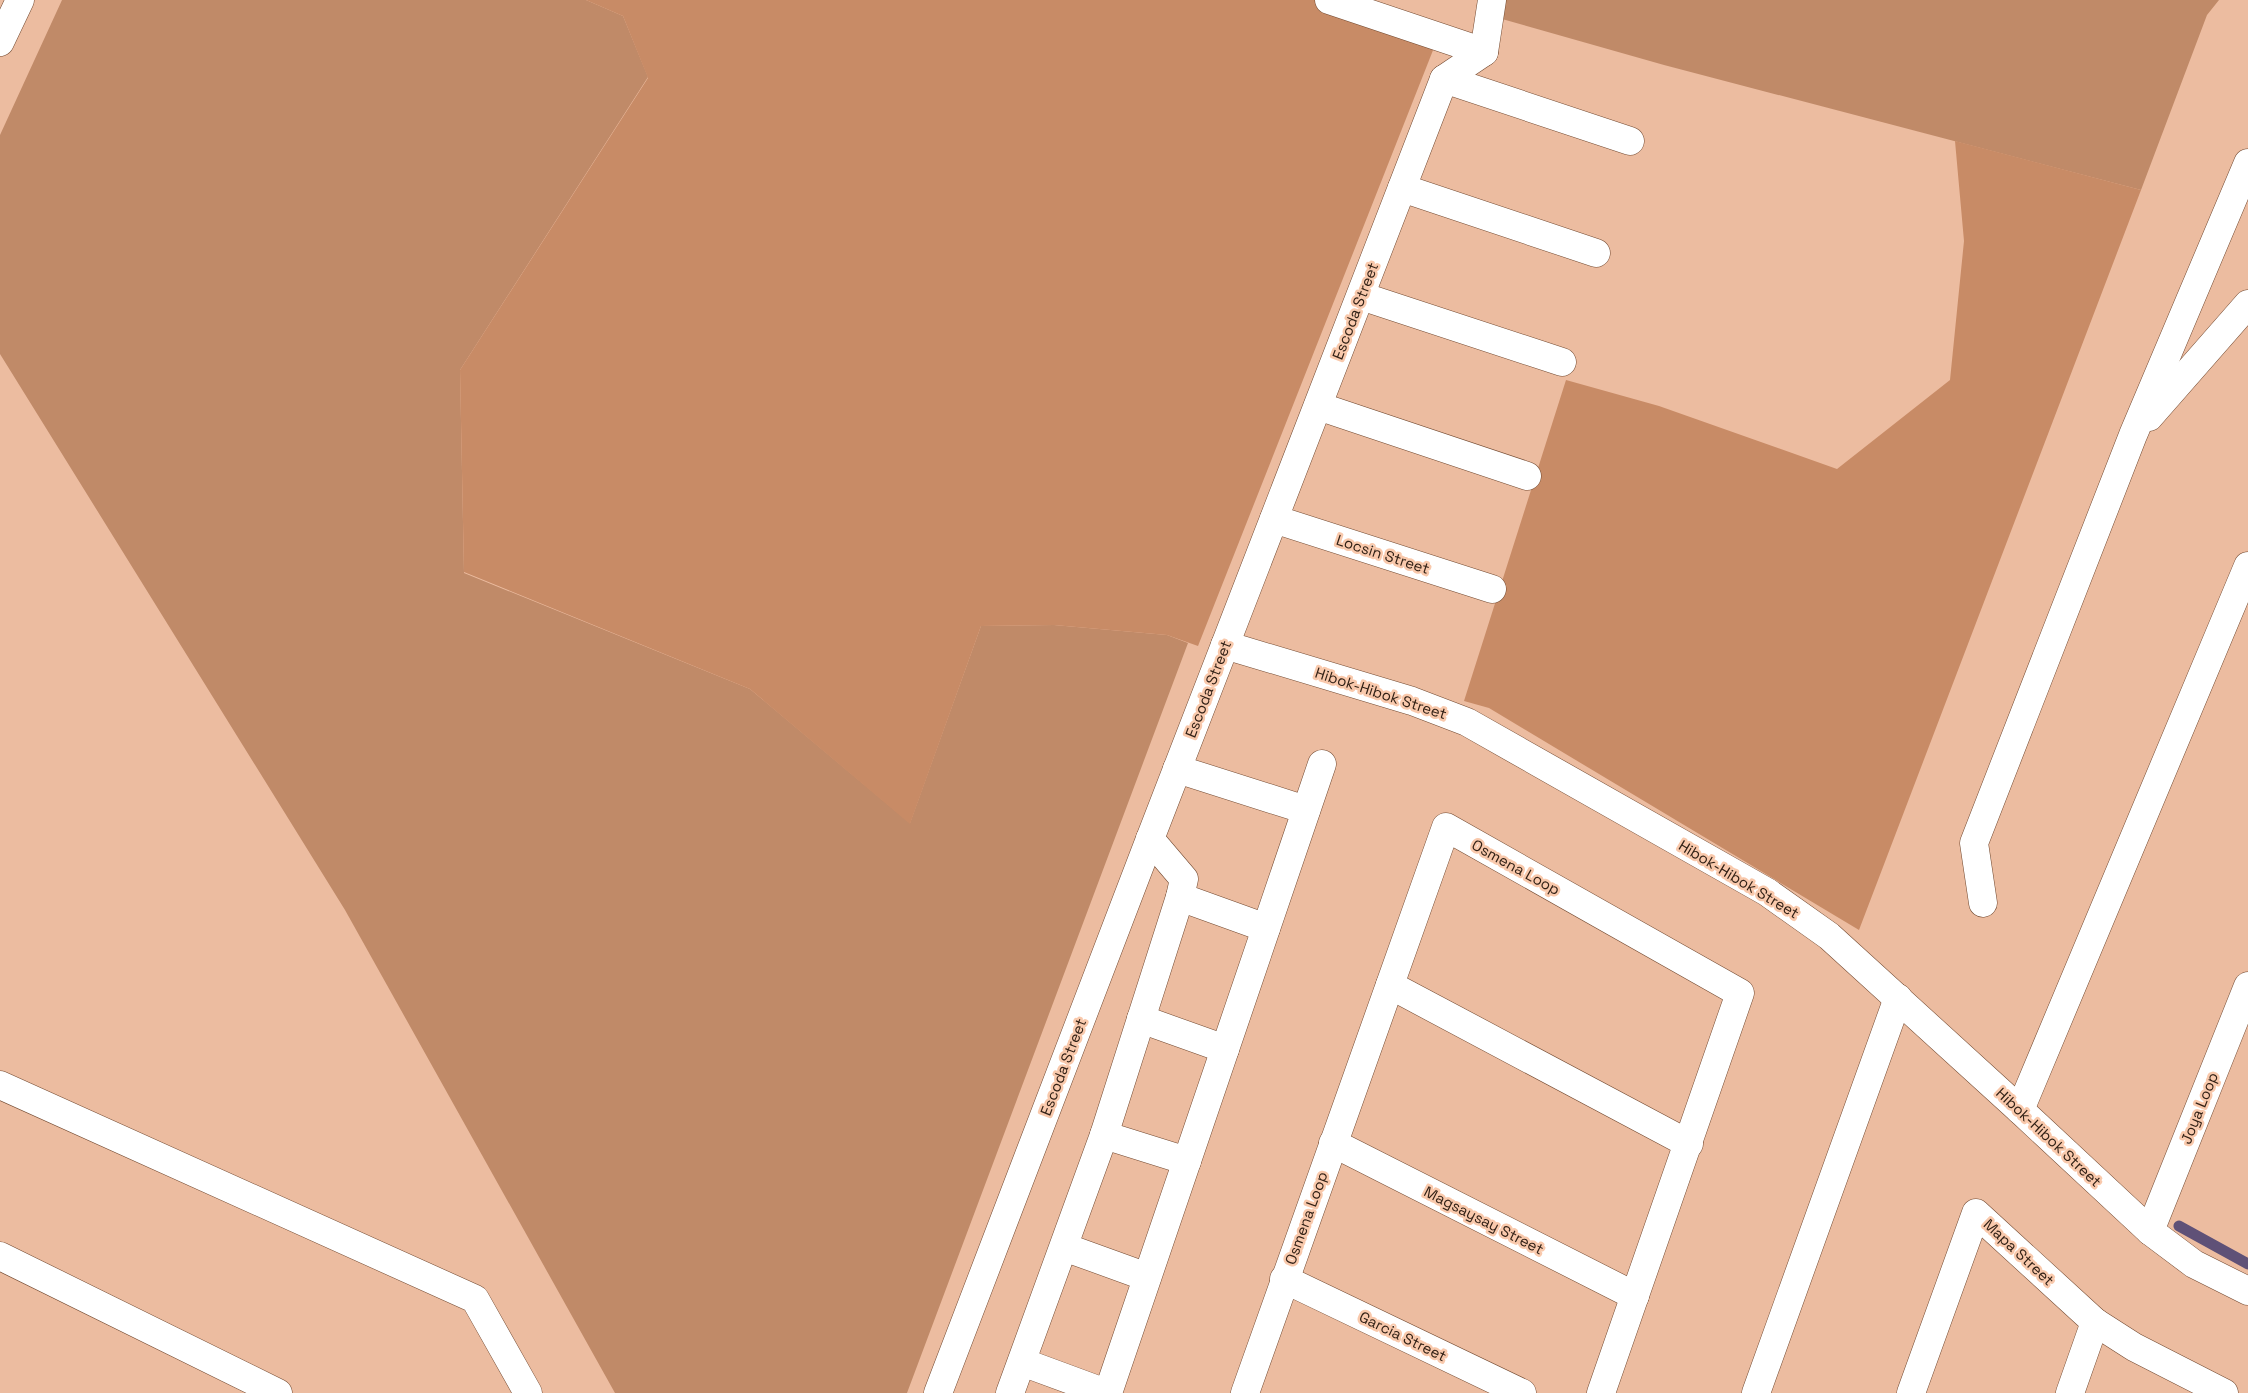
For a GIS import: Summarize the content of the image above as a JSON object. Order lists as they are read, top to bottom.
{
  "streets": {
    "street": [
      "Escoda Street",
      "Locsin Street",
      "Hibok-Hibok Street",
      "Osmena Loop",
      "Joya Loop",
      "Magsaysay Street",
      "Mapa Street",
      "Garcia Street"
    ]
  },
  "crossings": [
    ["Escoda Street", "Locsin Street"],
    ["Escoda Street", "Hibok-Hibok Street"],
    ["Hibok-Hibok Street", "Joya Loop"],
    ["Osmena Loop", "Magsaysay Street"],
    ["Osmena Loop", "Garcia Street"]
  ]
}
